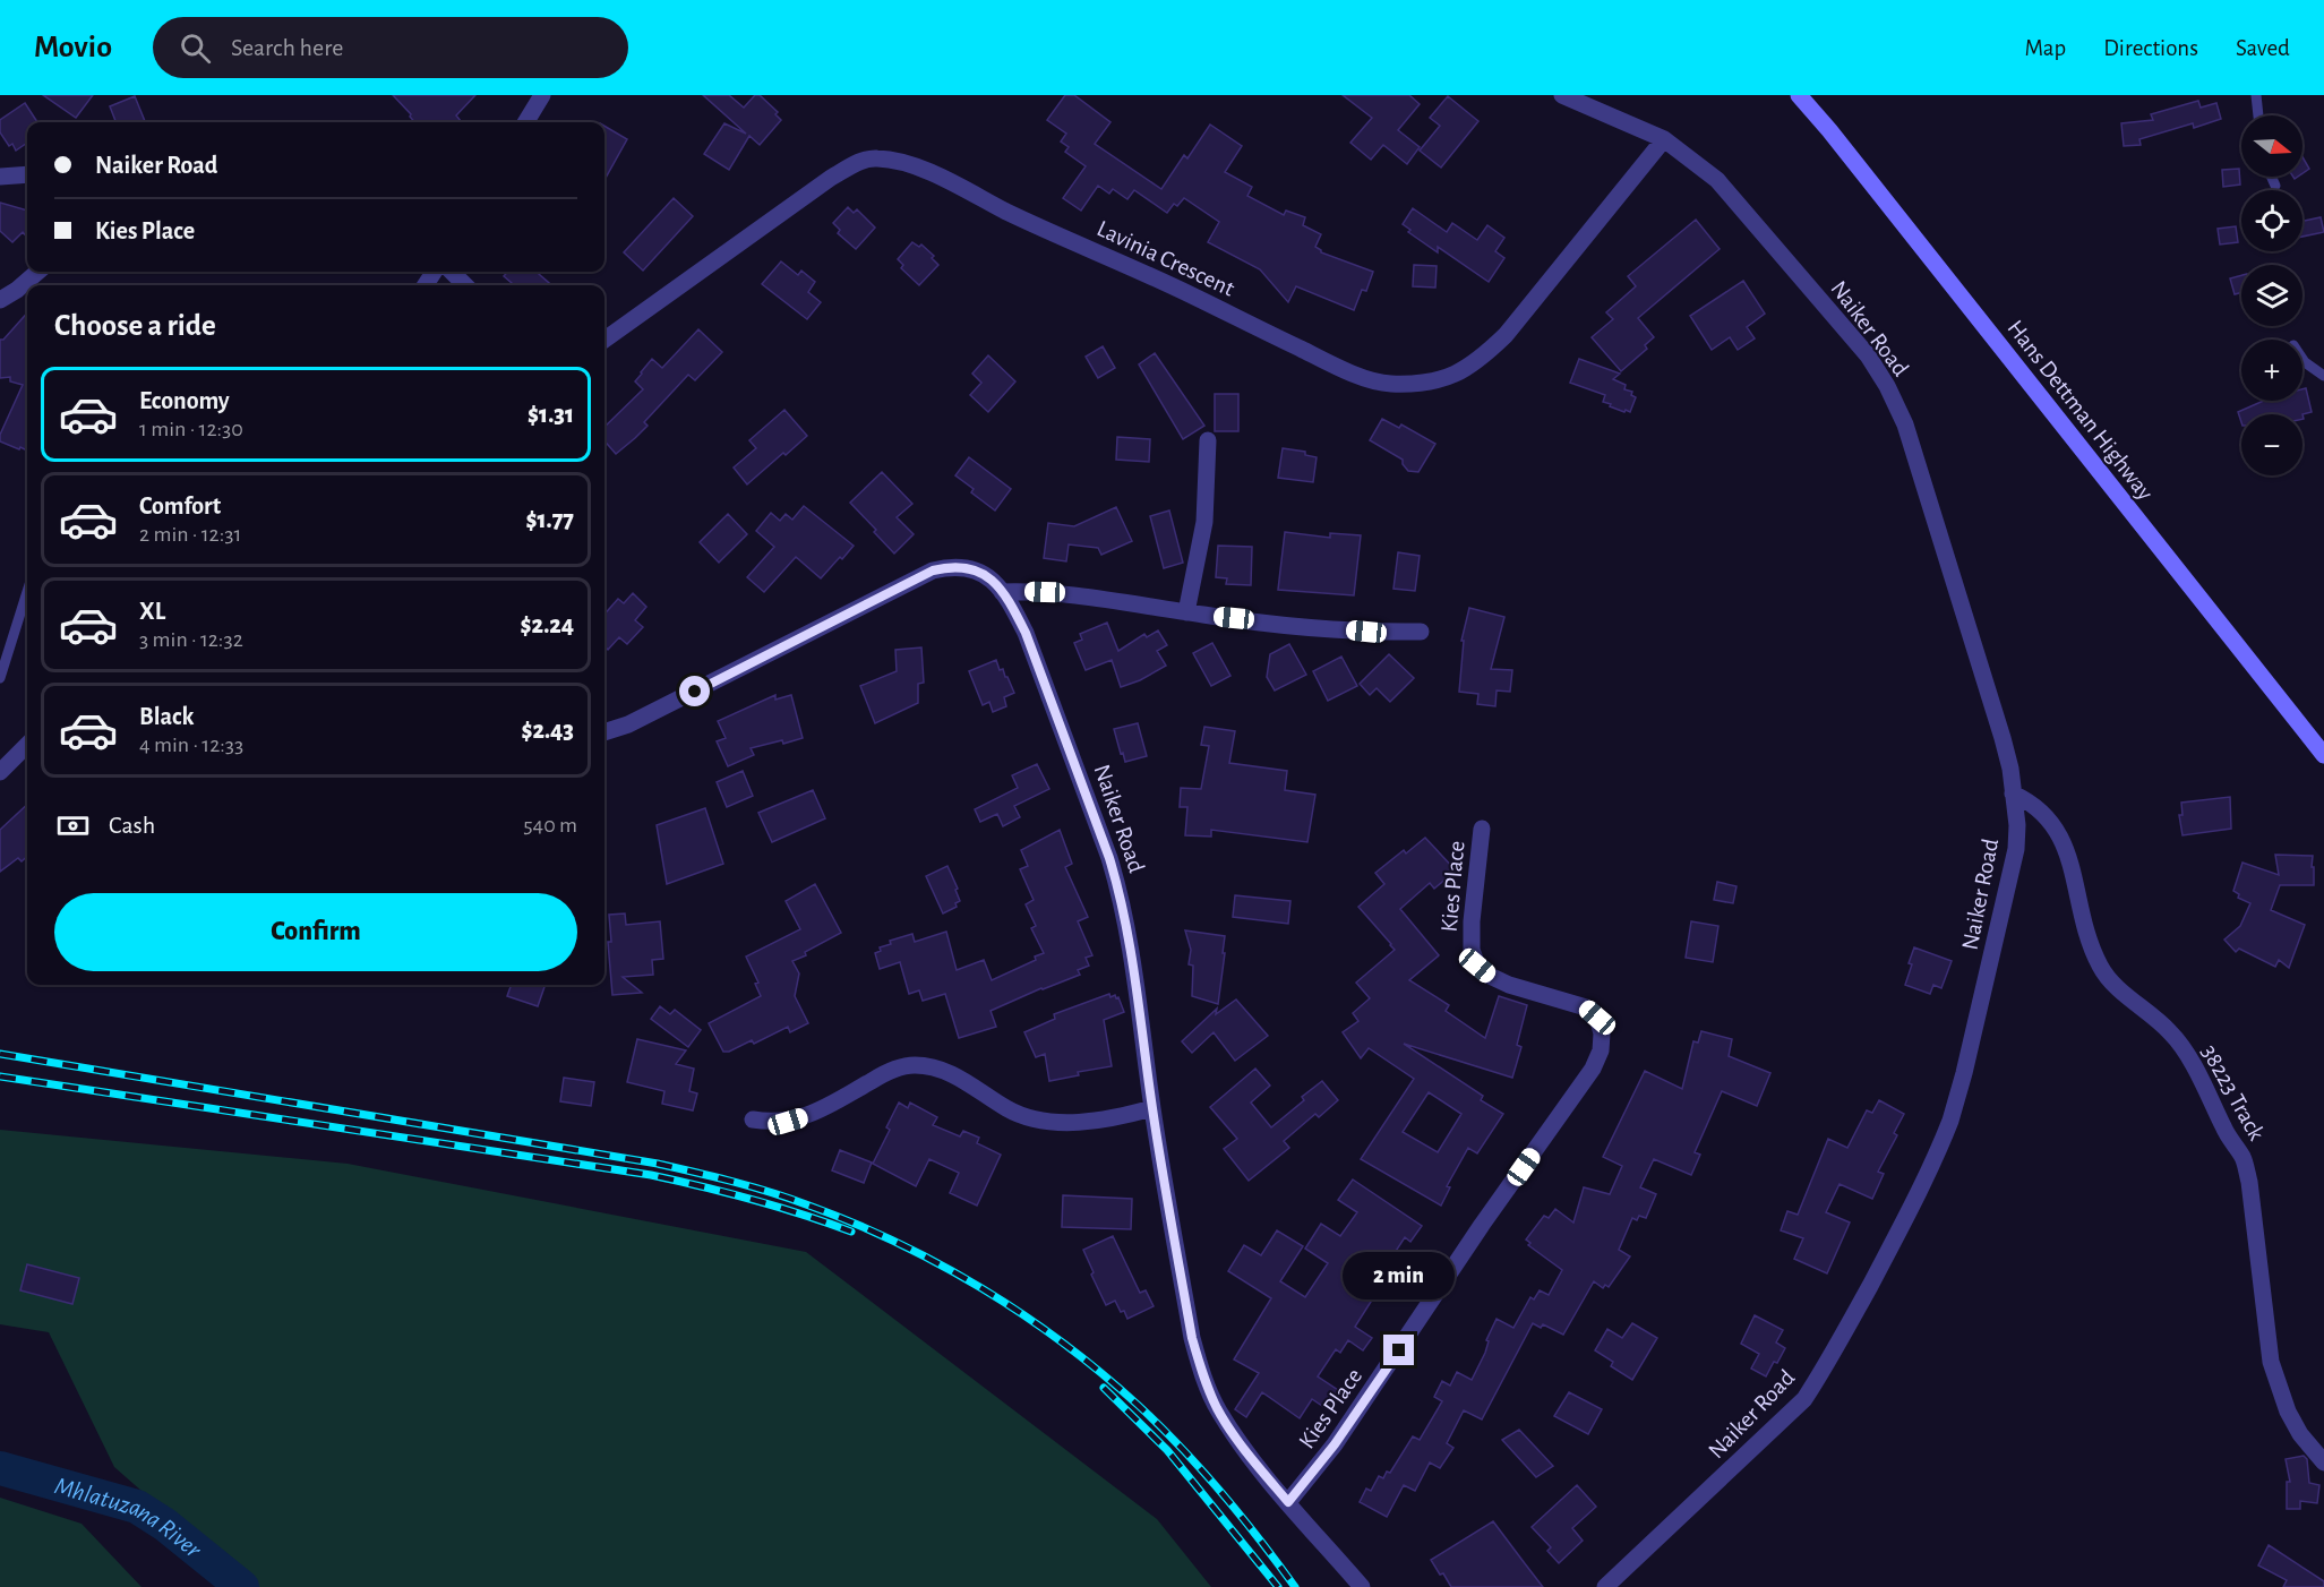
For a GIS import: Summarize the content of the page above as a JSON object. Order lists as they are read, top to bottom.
{
  "streets": {
    "street": [
      "Lavinia Crescent",
      "Naiker Road",
      "Hans Dettman Highway",
      "Kies Place",
      "38223 Track"
    ]
  },
  "crossings": [
    ["Lavinia Crescent", "Naiker Road"],
    ["Naiker Road", "Kies Place"],
    ["Naiker Road", "38223 Track"]
  ],
  "water": ["Mhlatuzana River"],
  "north": "right",
  "page": {
    "header": "Movio",
    "search": "Search here",
    "nav": ["Map", "Directions", "Saved"],
    "map_buttons": ["+", "−"],
    "banner": ["Naiker Road", "Kies Place"],
    "heading": "Choose a ride",
    "list": [
      {
        "name": "Economy",
        "note": "1 min · 12:30",
        "value": "$1.31"
      },
      {
        "name": "Comfort",
        "note": "2 min · 12:31",
        "value": "$1.77"
      },
      {
        "name": "XL",
        "note": "3 min · 12:32",
        "value": "$2.24"
      },
      {
        "name": "Black",
        "note": "4 min · 12:33",
        "value": "$2.43"
      }
    ],
    "pay": ["Cash", "540 m"],
    "buttons": "Confirm",
    "bubble": "2 min"
  }
}
